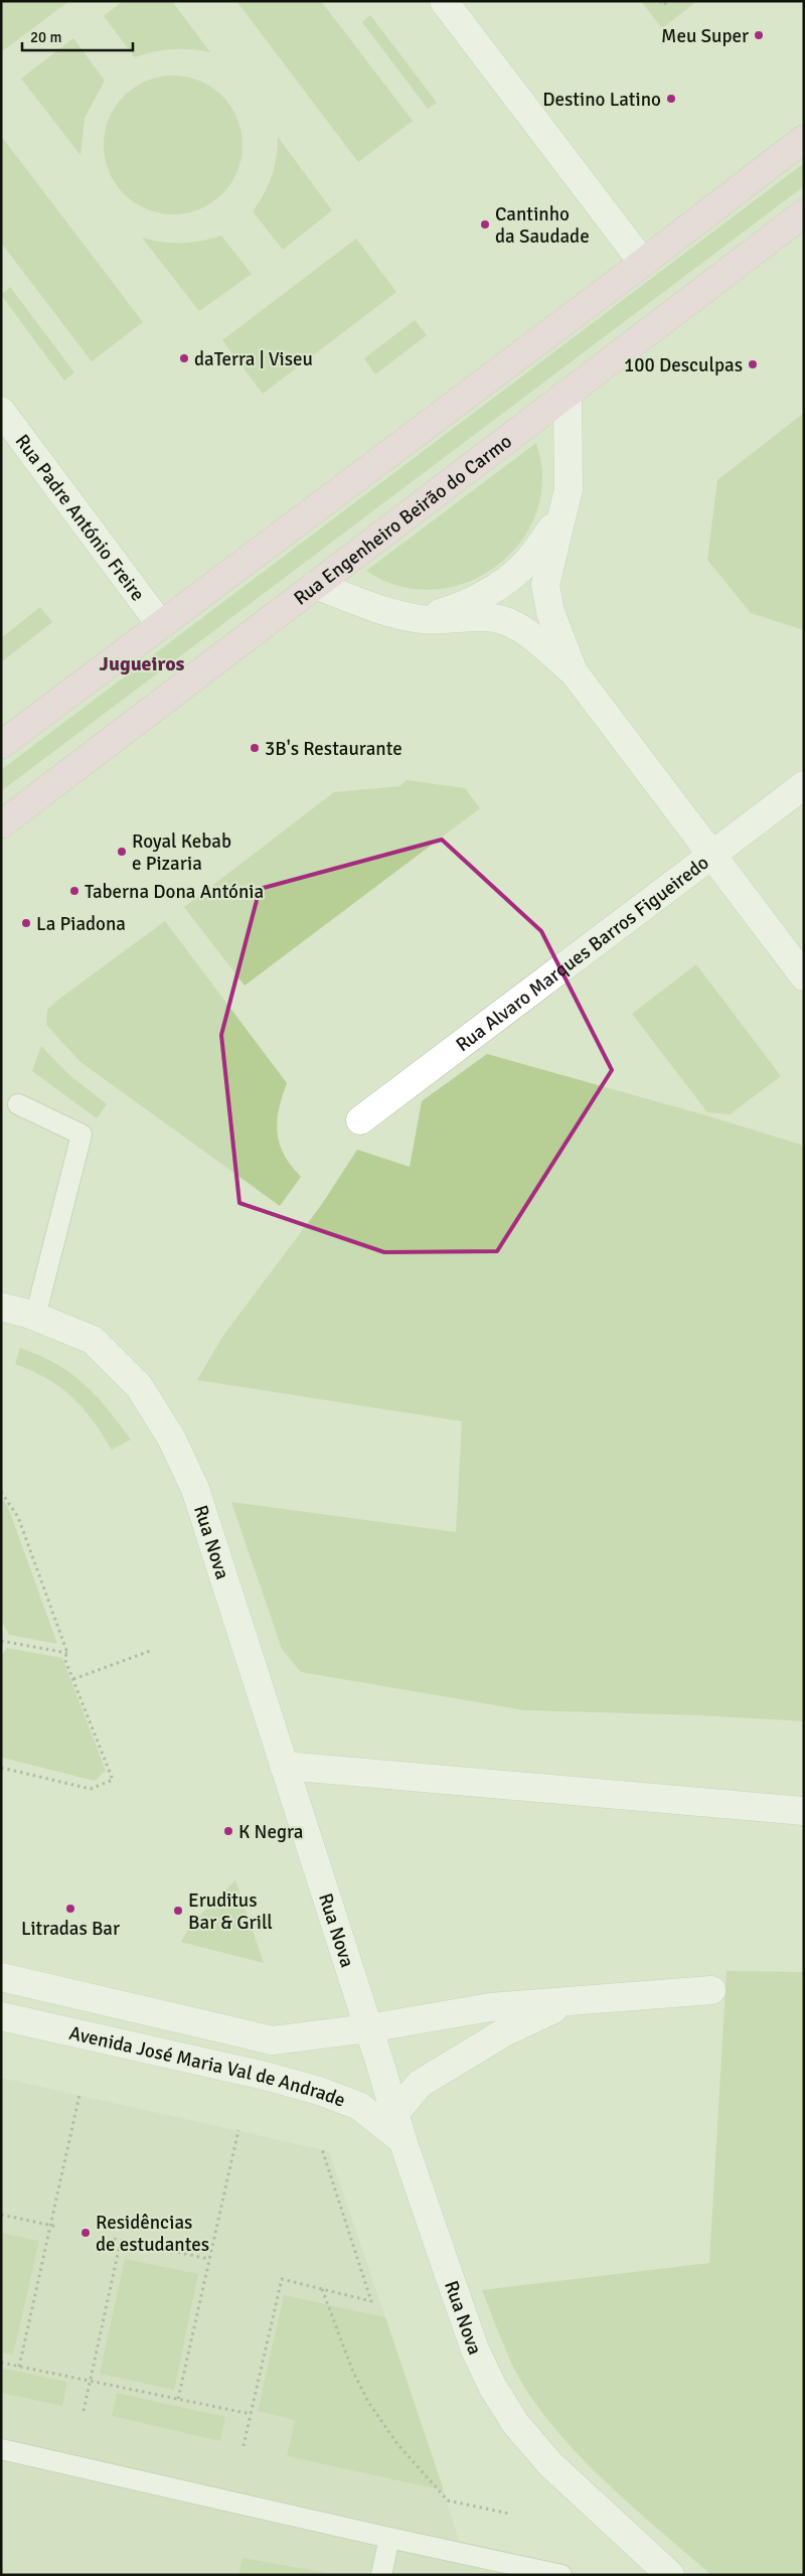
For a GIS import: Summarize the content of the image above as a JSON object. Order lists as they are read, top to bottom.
{
  "streets": {
    "street": [
      "Rua Padre António Freire",
      "Rua Engenheiro Beirão do Carmo",
      "Rua Alvaro Marques Barros Figueiredo",
      "Rua Nova",
      "Avenida José Maria Val de Andrade"
    ]
  },
  "crossings": [
    ["Rua Nova", "Avenida José Maria Val de Andrade"]
  ],
  "districts": ["Jugueiros"],
  "places": [
    "Meu Super",
    "Destino Latino",
    "Cantinho da Saudade",
    "daTerra | Viseu",
    "100 Desculpas",
    "3B's Restaurante",
    "Royal Kebab e Pizaria",
    "Taberna Dona Antónia",
    "La Piadona",
    "K Negra",
    "Litradas Bar",
    "Eruditus Bar & Grill",
    "Residências de estudantes"
  ],
  "scale_bar": "20 m"
}
